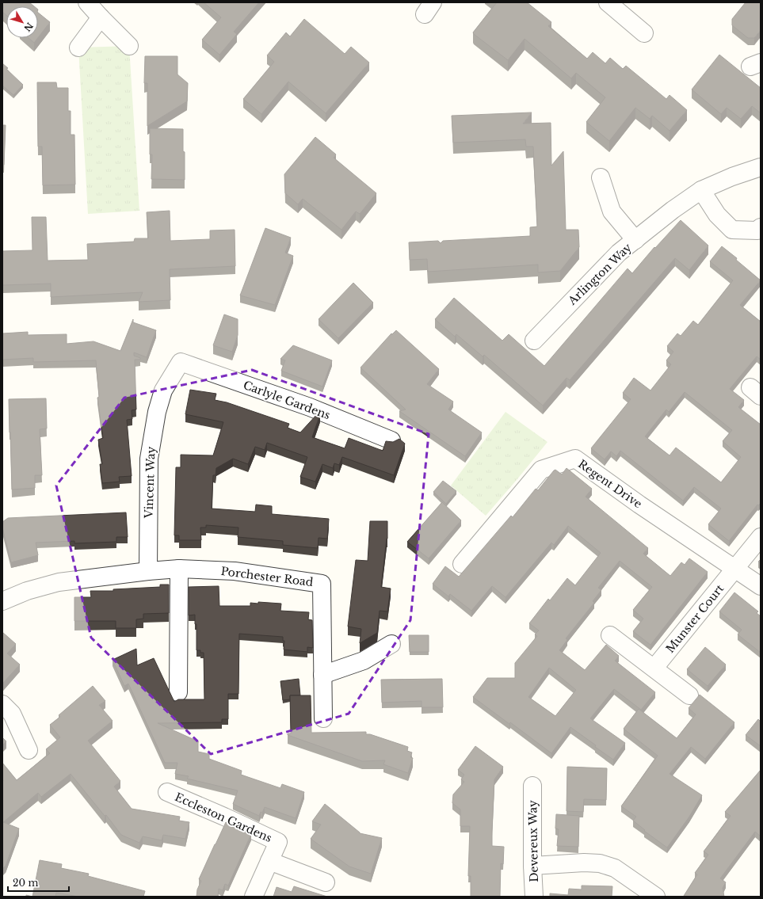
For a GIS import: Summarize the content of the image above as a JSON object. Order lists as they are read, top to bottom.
{
  "streets": {
    "street": [
      "Arlington Way",
      "Carlyle Gardens",
      "Vincent Way",
      "Regent Drive",
      "Porchester Road",
      "Munster Court",
      "Eccleston Gardens",
      "Devereux Way"
    ]
  },
  "crossings": [
    ["Carlyle Gardens", "Vincent Way"],
    ["Vincent Way", "Porchester Road"],
    ["Regent Drive", "Munster Court"]
  ],
  "scale_bar": "20 m",
  "north": "bottom right"
}
